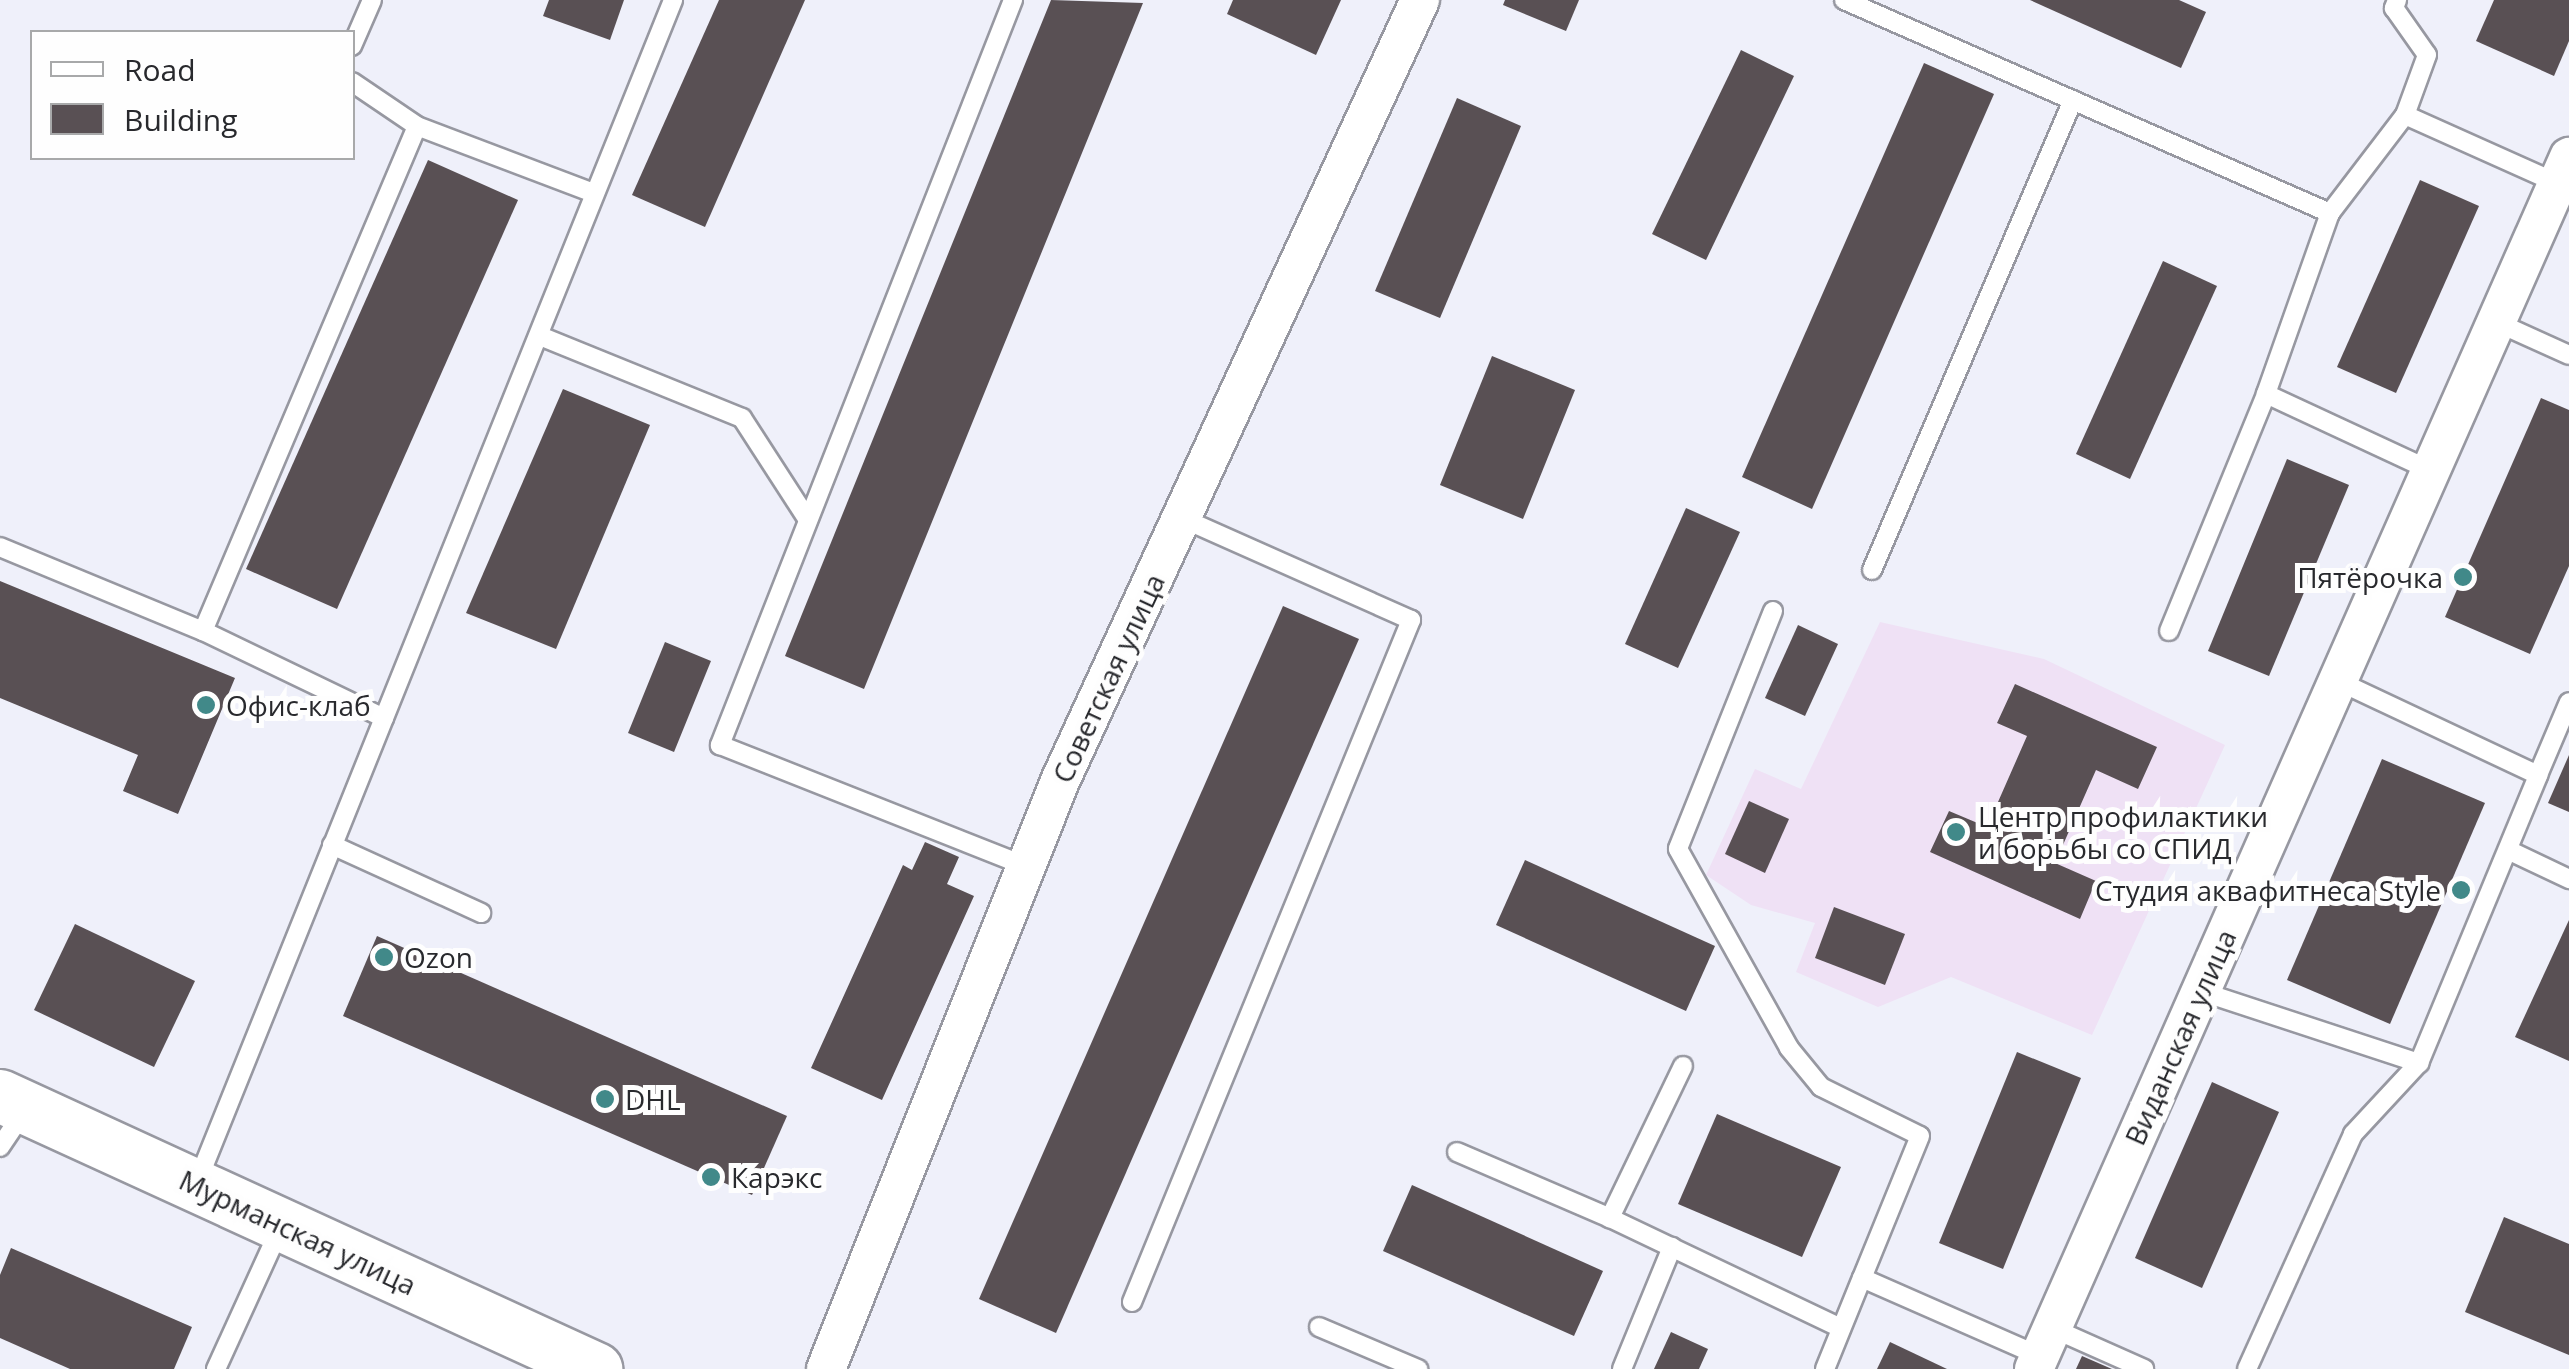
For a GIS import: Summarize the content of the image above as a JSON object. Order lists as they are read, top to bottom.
{
  "streets": {
    "street": ["Советская улица", "Виданская улица", "Мурманская улица"]
  },
  "places": [
    "Пятёрочка",
    "Офис-клаб",
    "Центр профилактики и борьбы со СПИД",
    "Студия аквафитнеса Style",
    "Ozon",
    "DHL",
    "Карэкс"
  ],
  "legend": ["Road", "Building"]
}
